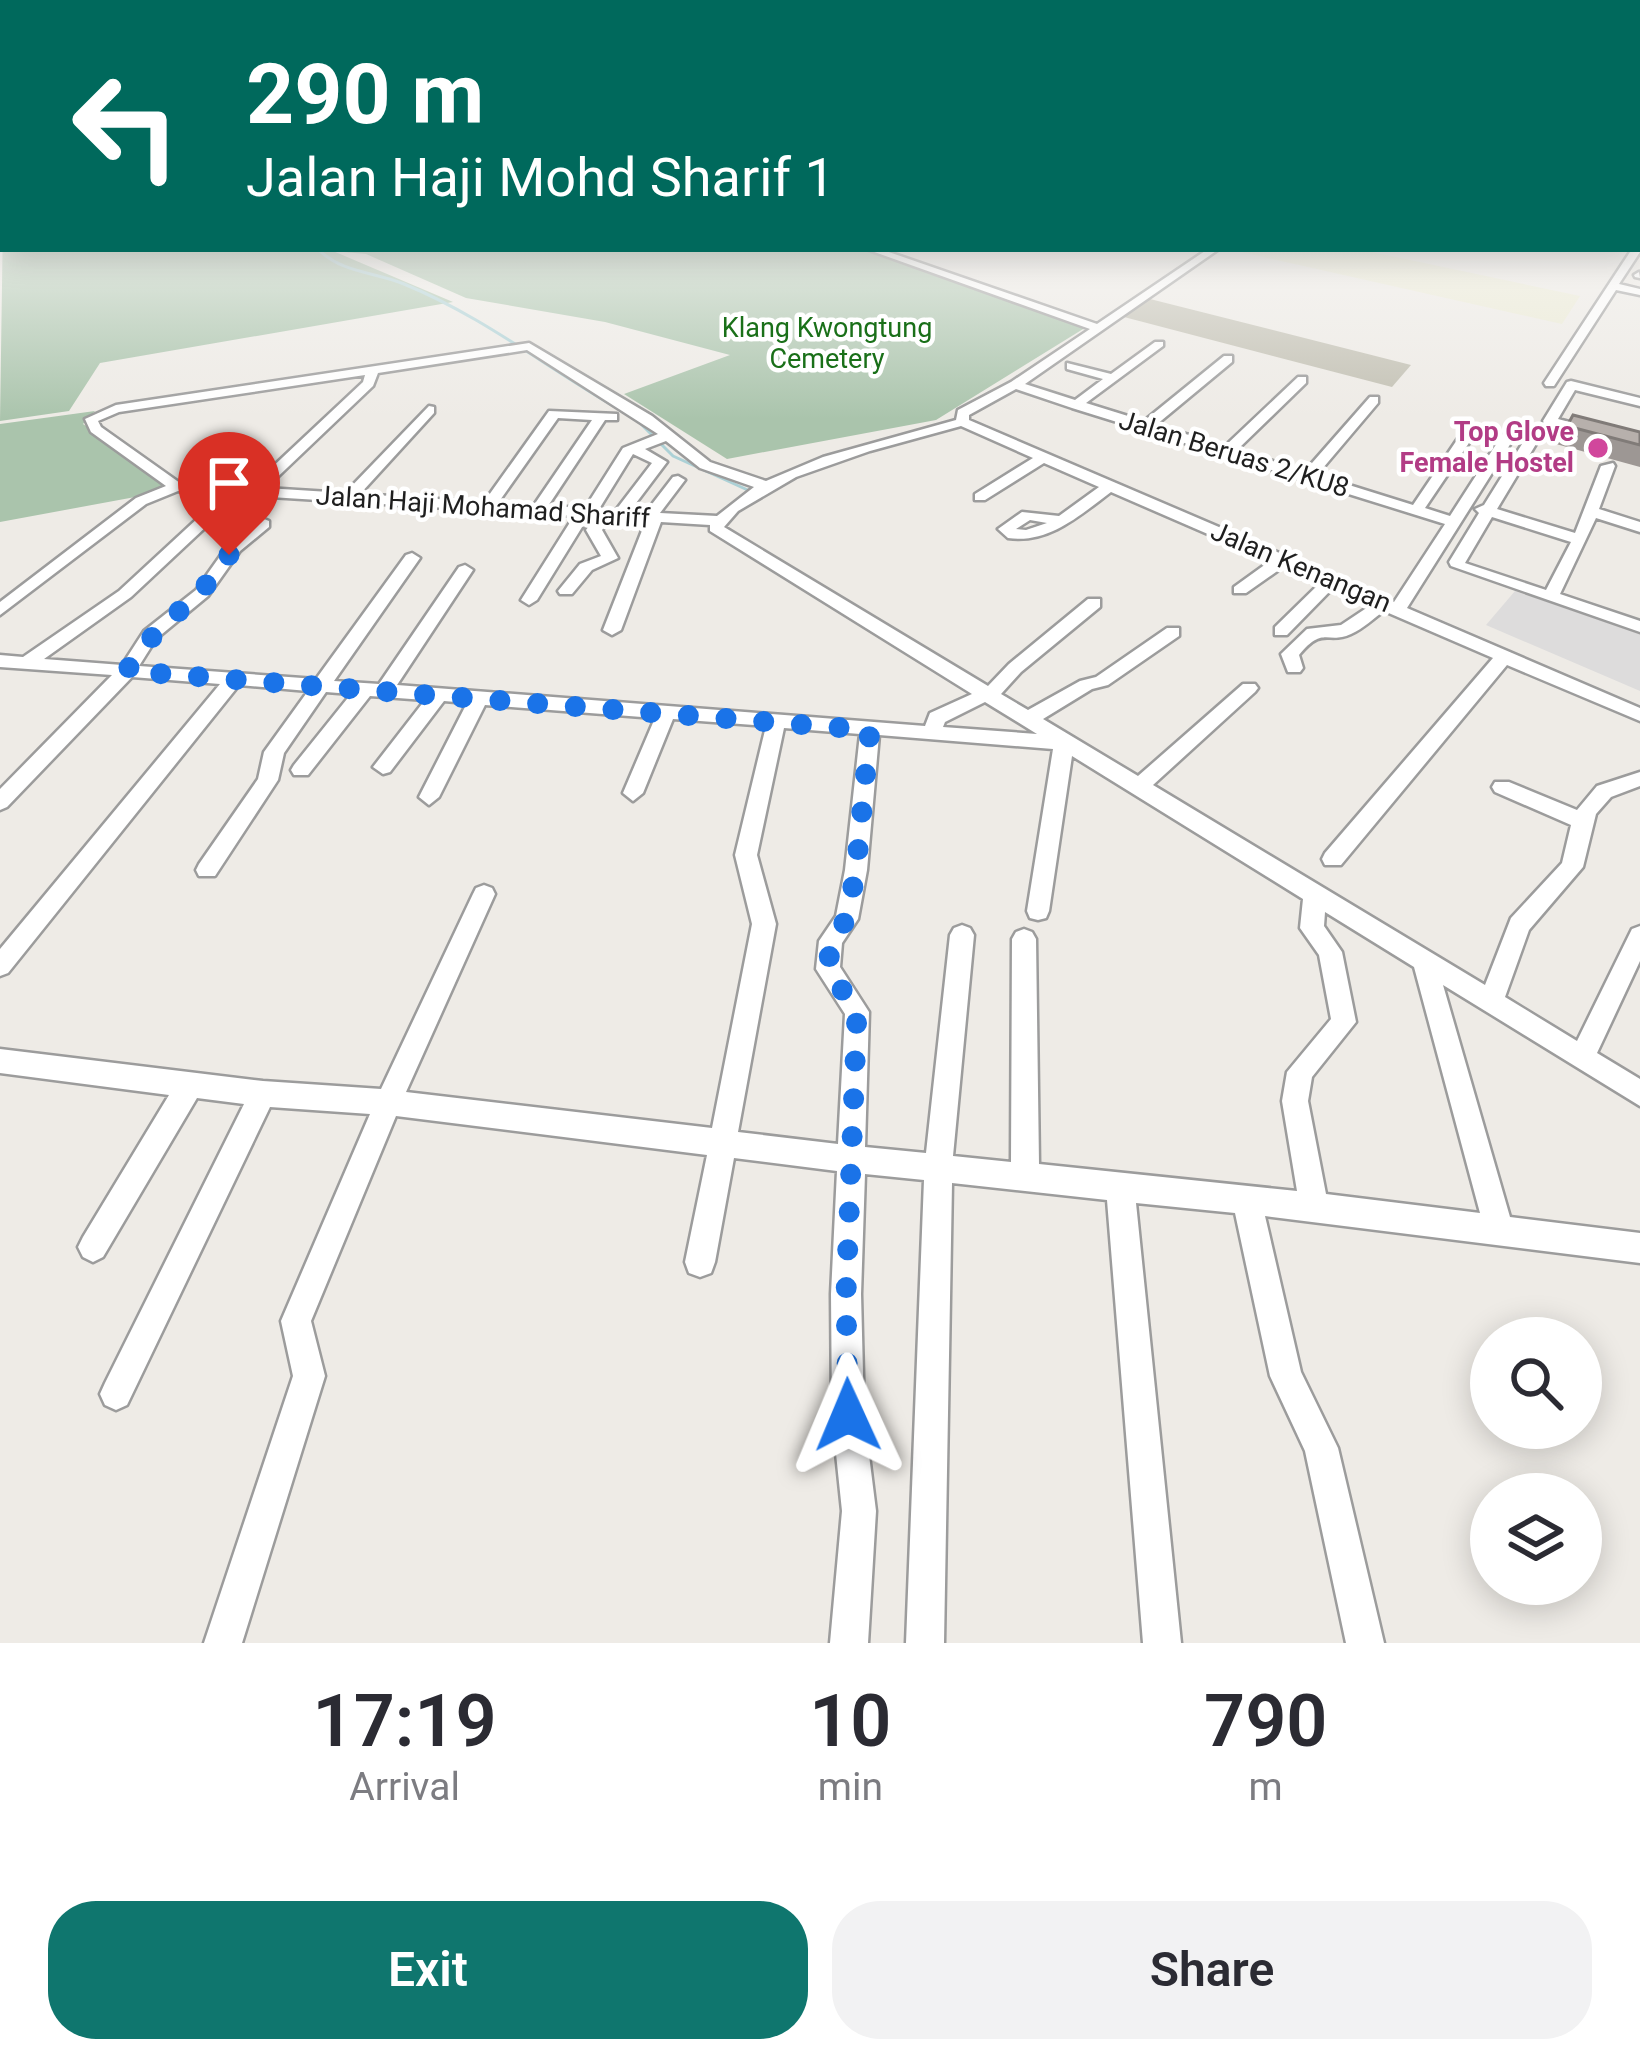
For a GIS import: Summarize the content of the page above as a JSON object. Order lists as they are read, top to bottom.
{
  "streets": {
    "street": ["Jalan Beruas 2/KU8", "Jalan Haji Mohamad Shariff", "Jalan Kenangan"]
  },
  "parks": ["Klang Kwongtung Cemetery"],
  "places": ["Top Glove Female Hostel"],
  "page": {
    "turn": ["290 m", "Jalan Haji Mohd Sharif 1"],
    "eta": [
      "17:19",
      "Arrival",
      "10",
      "min",
      "790",
      "m"
    ],
    "buttons": ["Exit", "Share"]
  }
}
